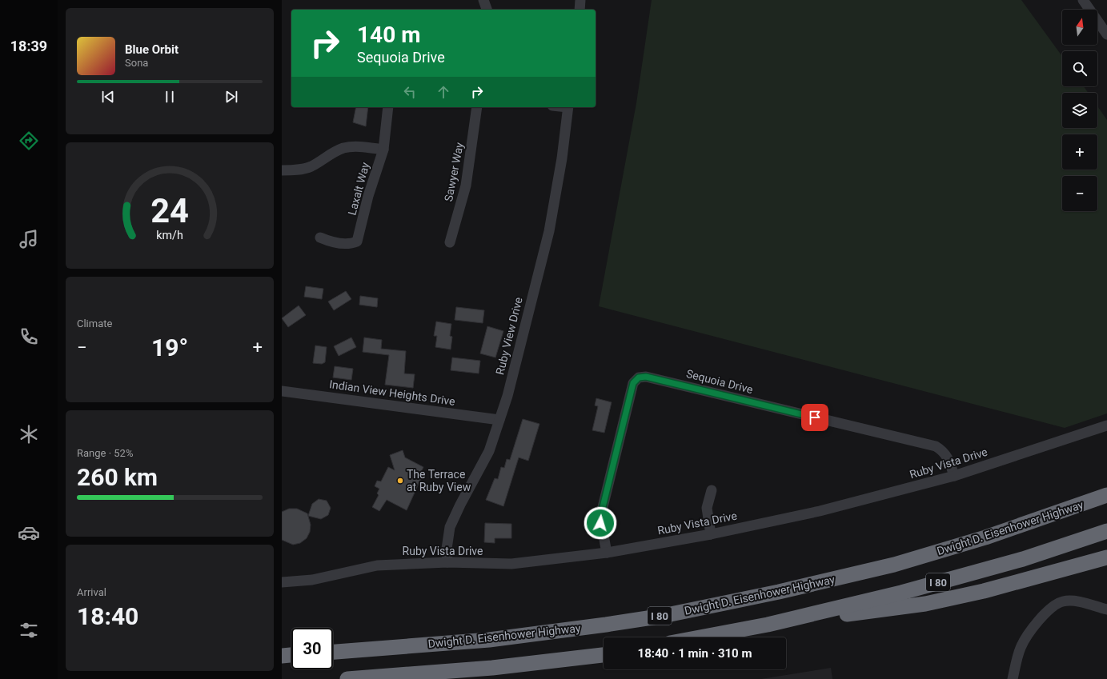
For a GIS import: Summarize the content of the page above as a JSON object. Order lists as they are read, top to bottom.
{
  "streets": {
    "highway": ["Dwight D. Eisenhower Highway", "I 80"],
    "street": [
      "Sawyer Way",
      "Laxalt Way",
      "Ruby View Drive",
      "Sequoia Drive",
      "Indian View Heights Drive",
      "Ruby Vista Drive"
    ]
  },
  "crossings": [
    ["Ruby View Drive", "Indian View Heights Drive"],
    ["Ruby View Drive", "Ruby Vista Drive"],
    ["Sequoia Drive", "Ruby Vista Drive"]
  ],
  "places": ["The Terrace at Ruby View"],
  "north": "top",
  "page": {
    "tabs": "18:39",
    "map_buttons": ["+", "−"],
    "turn": ["140 m", "Sequoia Drive"],
    "song": ["Blue Orbit", "Sona"],
    "tile": [
      "Climate",
      ["Range · 52%", "260 km"],
      ["Arrival", "18:40"]
    ],
    "heat": ["−", "19°", "+"],
    "limit": "30",
    "trip": "18:40 · 1 min · 310 m",
    "gauge": ["24", "km/h"]
  }
}
